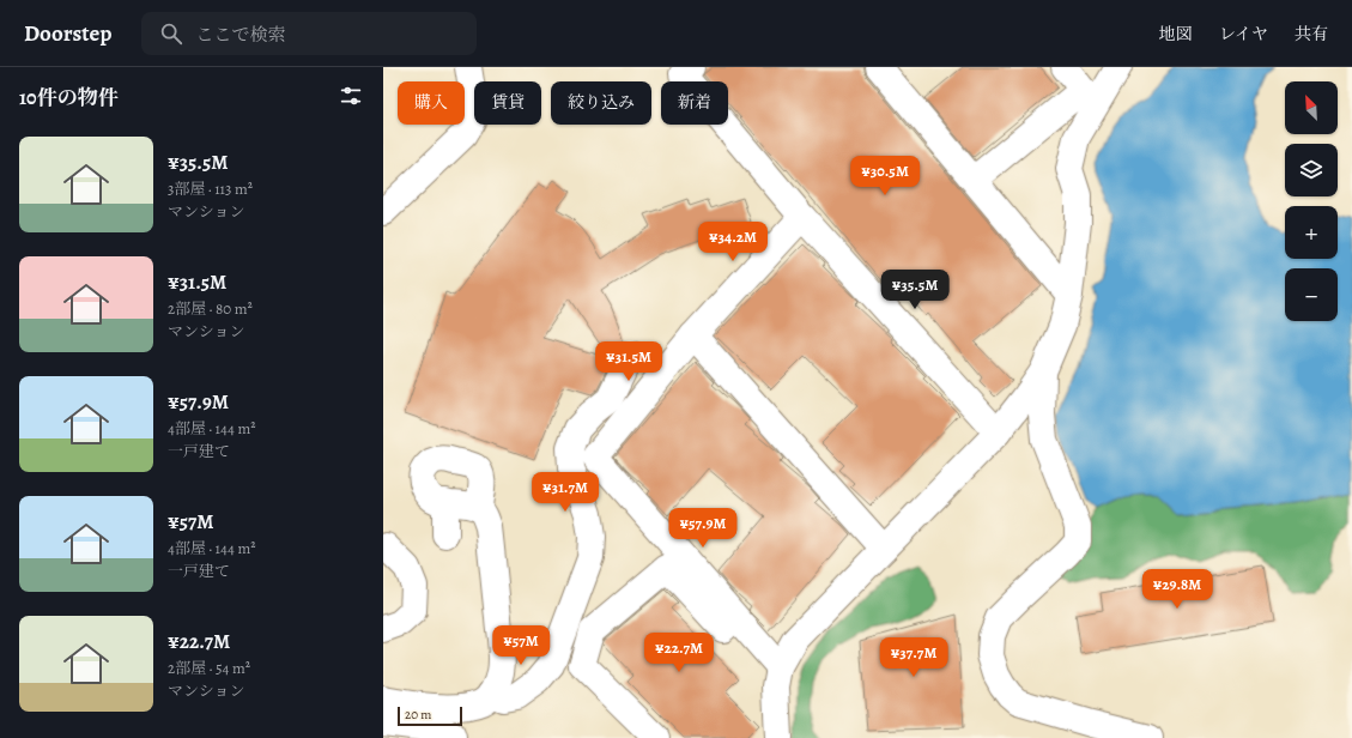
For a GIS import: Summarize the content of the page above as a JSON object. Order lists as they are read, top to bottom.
{
  "scale_bar": "20 m",
  "north": "top left",
  "page": {
    "header": "Doorstep",
    "search": "ここで検索",
    "nav": ["地図", "レイヤ", "共有"],
    "heading": "10件の物件",
    "map_buttons": ["+", "−"],
    "chip": [
      "購入",
      "賃貸",
      "絞り込み",
      "新着"
    ],
    "list": [
      {
        "name": "¥35.5M",
        "note": "3部屋 · 113 m² · マンション"
      },
      {
        "name": "¥31.5M",
        "note": "2部屋 · 80 m² · マンション"
      },
      {
        "name": "¥57.9M",
        "note": "4部屋 · 144 m² · 一戸建て"
      },
      {
        "name": "¥57M",
        "note": "4部屋 · 144 m² · 一戸建て"
      },
      {
        "name": "¥22.7M",
        "note": "2部屋 · 54 m² · マンション"
      }
    ],
    "price": [
      "¥30.5M",
      "¥34.2M",
      "¥35.5M",
      "¥31.5M",
      "¥31.7M",
      "¥57.9M",
      "¥29.8M",
      "¥57M",
      "¥22.7M",
      "¥37.7M"
    ],
    "scale": "20 m"
  }
}
